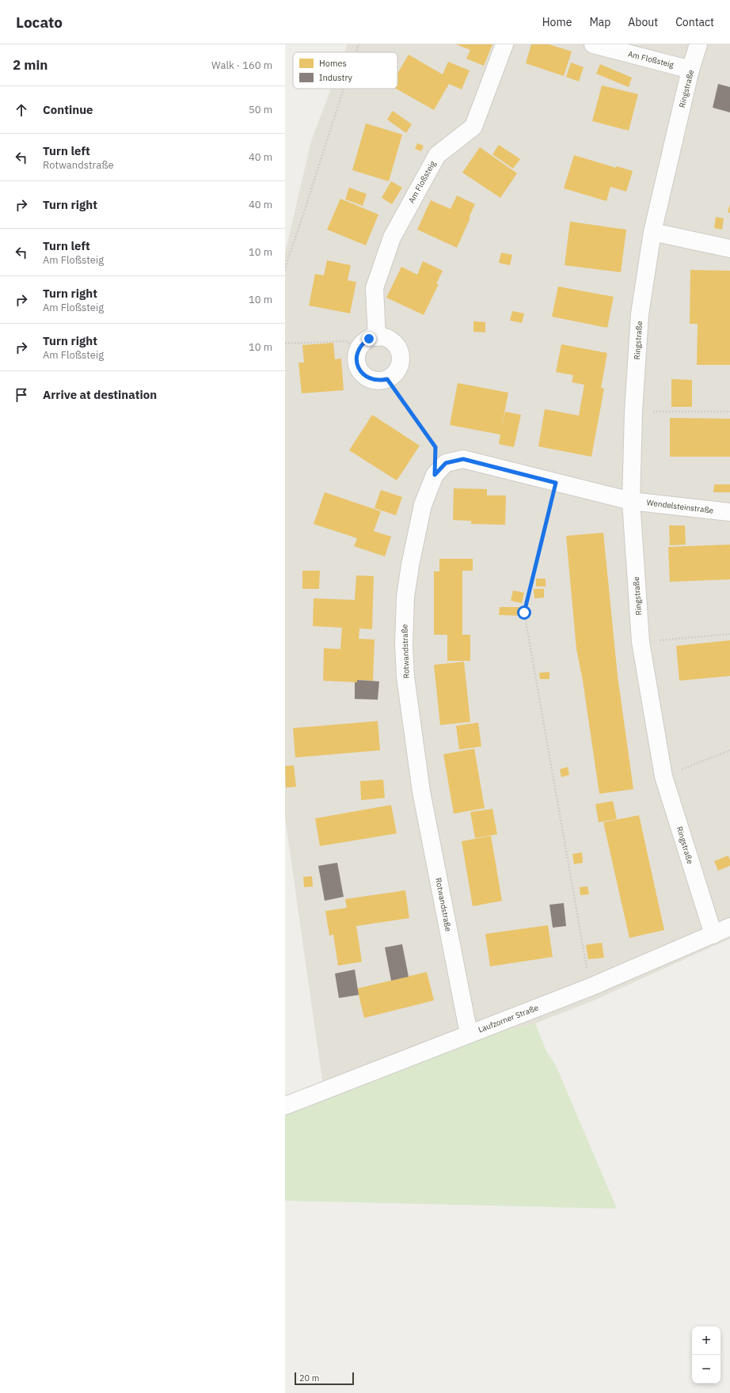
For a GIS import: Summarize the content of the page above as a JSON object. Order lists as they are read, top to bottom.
{
  "streets": {
    "street": [
      "Am Floßsteig",
      "Ringstraße",
      "Wendelsteinstraße",
      "Rotwandstraße",
      "Laufzorner Straße"
    ]
  },
  "crossings": [
    ["Am Floßsteig", "Ringstraße"],
    ["Ringstraße", "Wendelsteinstraße"],
    ["Ringstraße", "Rotwandstraße"],
    ["Ringstraße", "Laufzorner Straße"],
    ["Wendelsteinstraße", "Rotwandstraße"],
    ["Rotwandstraße", "Laufzorner Straße"]
  ],
  "legend": ["Homes", "Industry"],
  "scale_bar": "20 m",
  "page": {
    "header": "Locato",
    "nav": [
      "Home",
      "Map",
      "About",
      "Contact"
    ],
    "heading": ["2 min", "Walk · 160 m"],
    "list": [
      ["Continue", "50 m"],
      ["Turn left", "Rotwandstraße", "40 m"],
      ["Turn right", "40 m"],
      ["Turn left", "Am Floßsteig", "10 m"],
      ["Turn right", "Am Floßsteig", "10 m"],
      ["Turn right", "Am Floßsteig", "10 m"],
      "Arrive at destination"
    ],
    "map_buttons": ["+", "−"],
    "scale": "20 m"
  }
}
